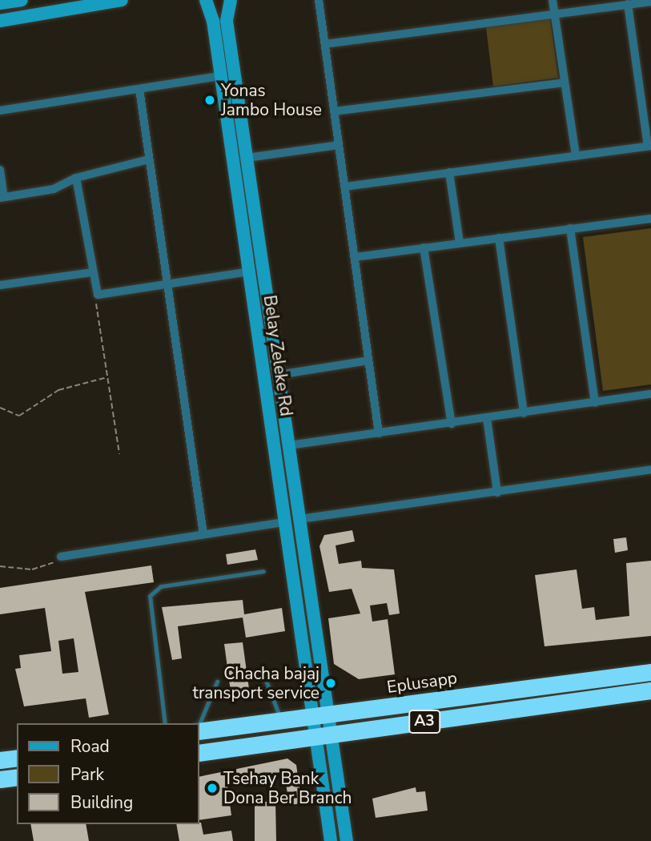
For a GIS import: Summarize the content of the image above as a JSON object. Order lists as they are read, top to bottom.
{
  "streets": {
    "highway": ["Eplusapp", "A3"],
    "street": ["Belay Zeleke Rd"]
  },
  "crossings": [
    ["Belay Zeleke Rd", "Eplusapp"]
  ],
  "places": ["Yonas Jambo House", "Chacha bajaj transport service", "Tsehay Bank Dona Ber Branch"],
  "legend": ["Road", "Park", "Building"]
}
